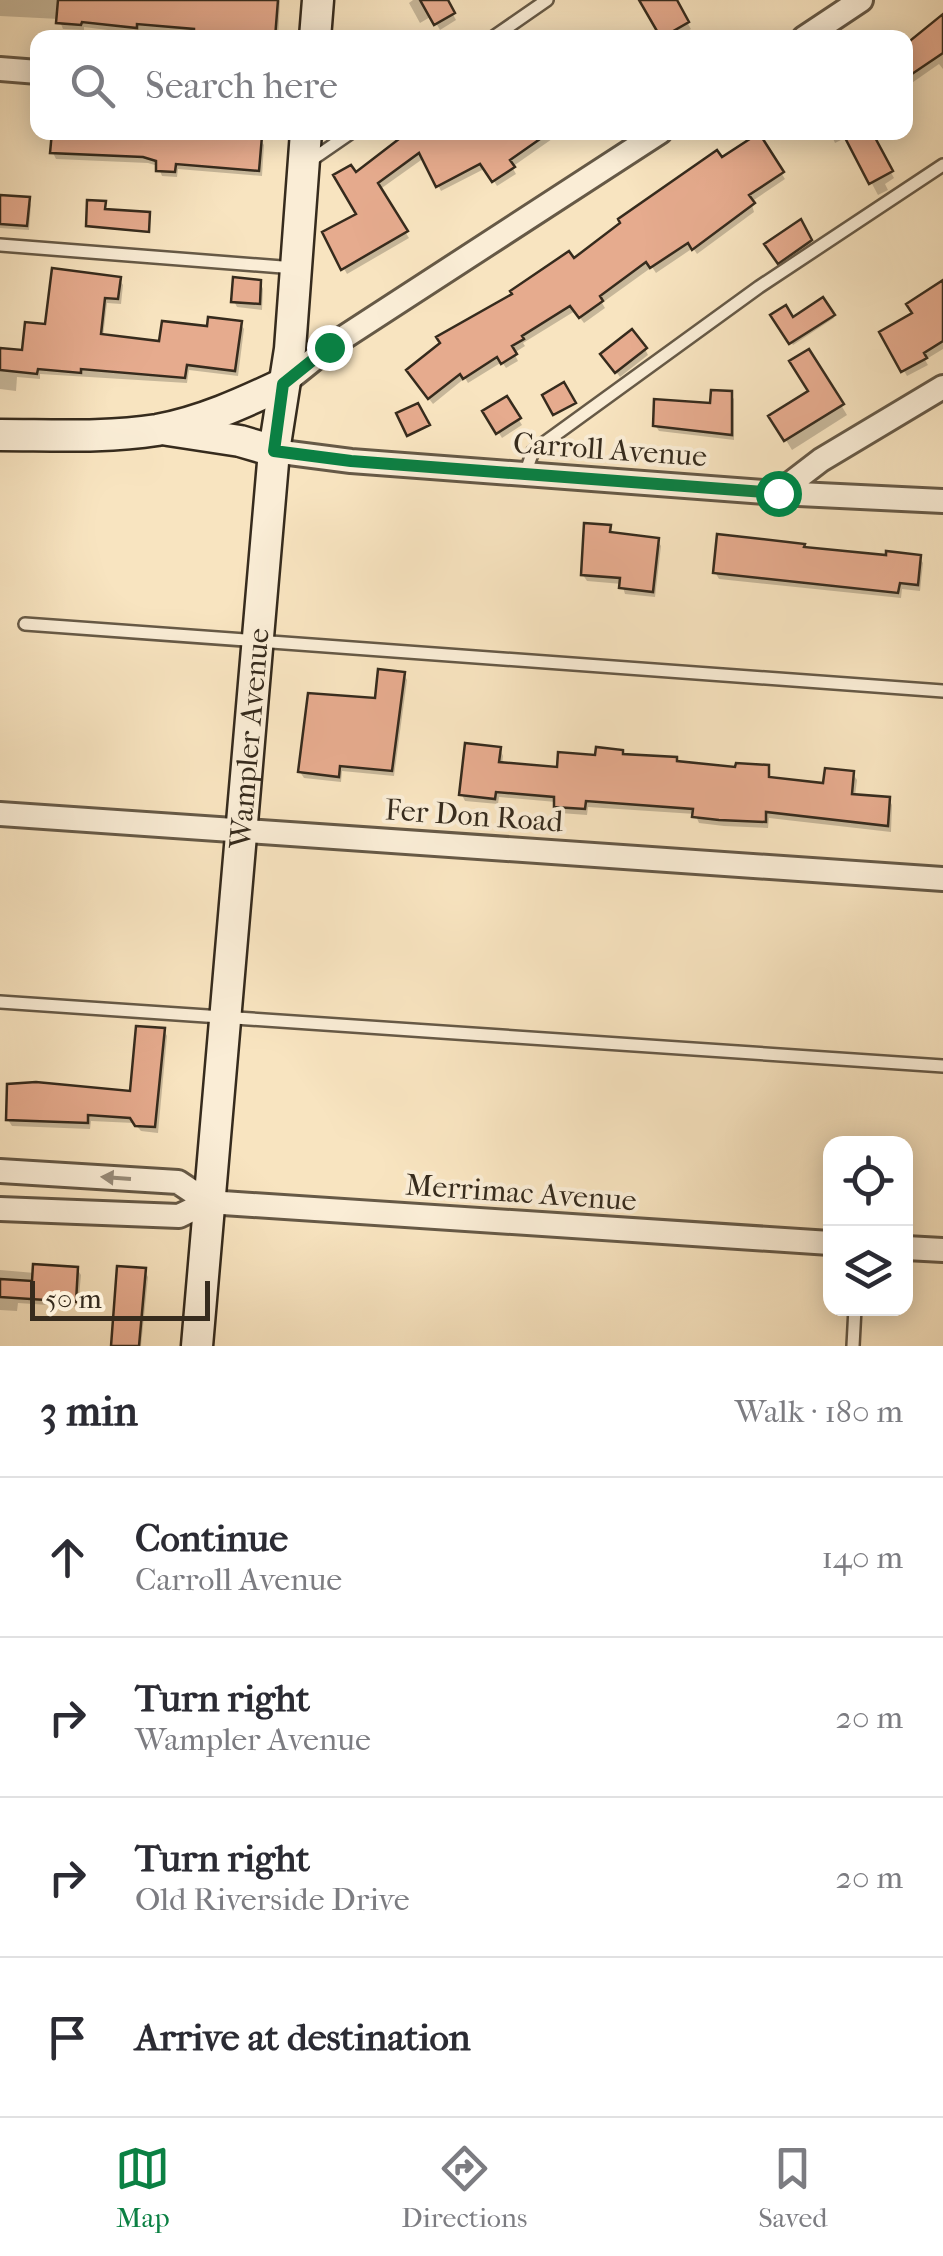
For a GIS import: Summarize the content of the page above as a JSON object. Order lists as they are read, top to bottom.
{
  "streets": {
    "street": [
      "Carroll Avenue",
      "Wampler Avenue",
      "Fer Don Road",
      "Merrimac Avenue"
    ]
  },
  "crossings": [
    ["Carroll Avenue", "Wampler Avenue"],
    ["Wampler Avenue", "Fer Don Road"],
    ["Wampler Avenue", "Merrimac Avenue"]
  ],
  "scale_bar": "50 m",
  "page": {
    "search": "Search here",
    "scale": "50 m",
    "heading": ["3 min", "Walk · 180 m"],
    "list": [
      ["Continue", "Carroll Avenue", "140 m"],
      ["Turn right", "Wampler Avenue", "20 m"],
      ["Turn right", "Old Riverside Drive", "20 m"],
      "Arrive at destination"
    ],
    "nav": ["Map", "Directions", "Saved"]
  }
}
